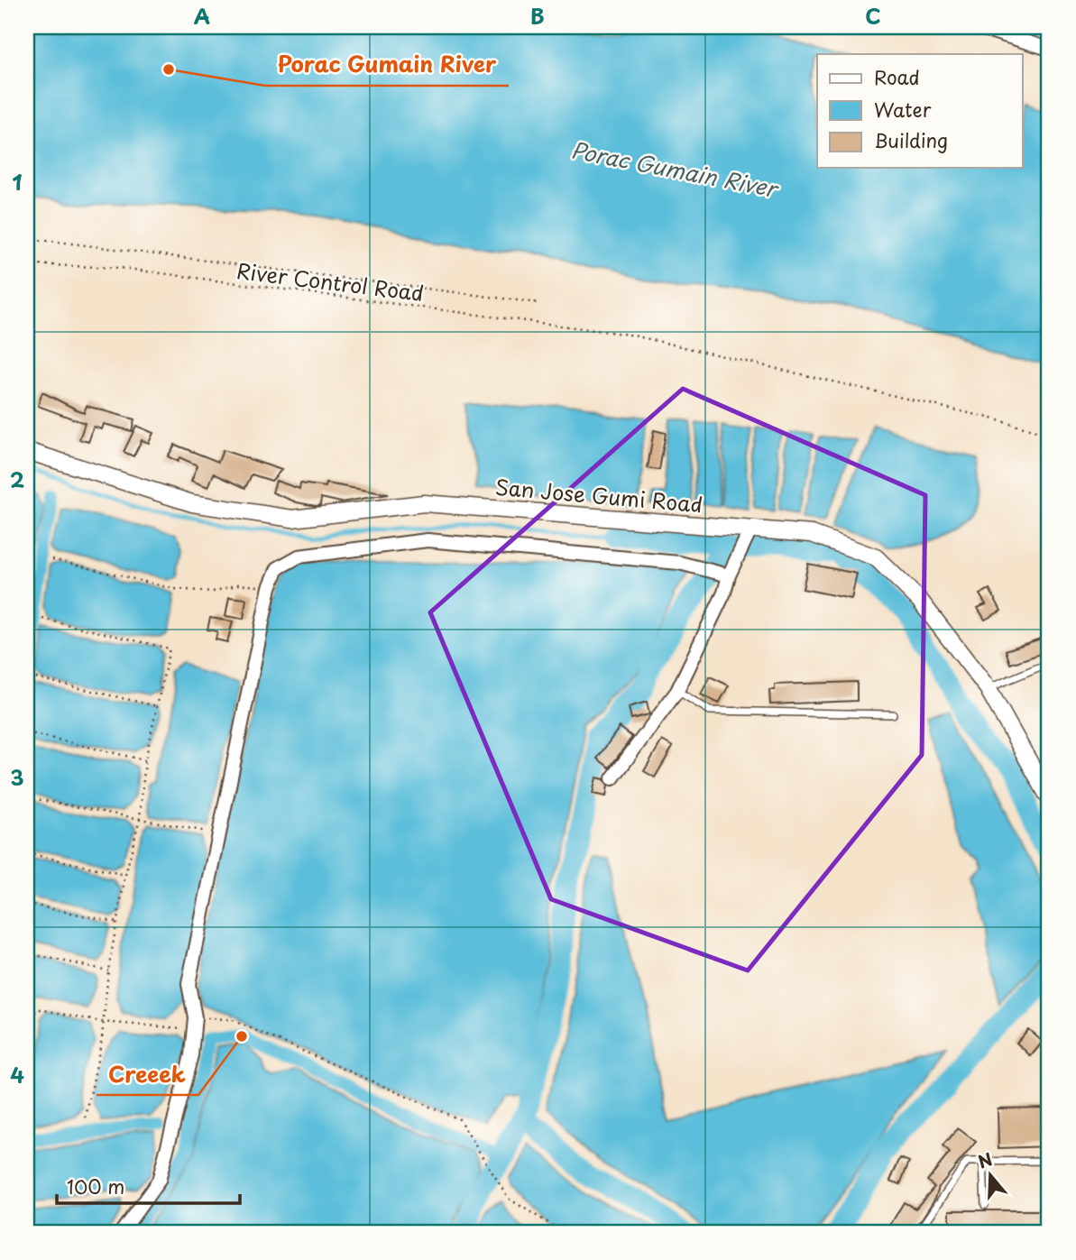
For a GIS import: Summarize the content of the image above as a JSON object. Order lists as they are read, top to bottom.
{
  "streets": {
    "street": ["San Jose Gumi Road"],
    "path": ["River Control Road"]
  },
  "water": ["Porac Gumain River"],
  "places": ["Porac Gumain River", "Creeek"],
  "legend": ["Road", "Water", "Building"],
  "scale_bar": "100 m",
  "north": "top",
  "grid": {
    "columns": ["A", "B", "C"],
    "rows": [
      "1",
      "2",
      "3",
      "4"
    ]
  }
}
